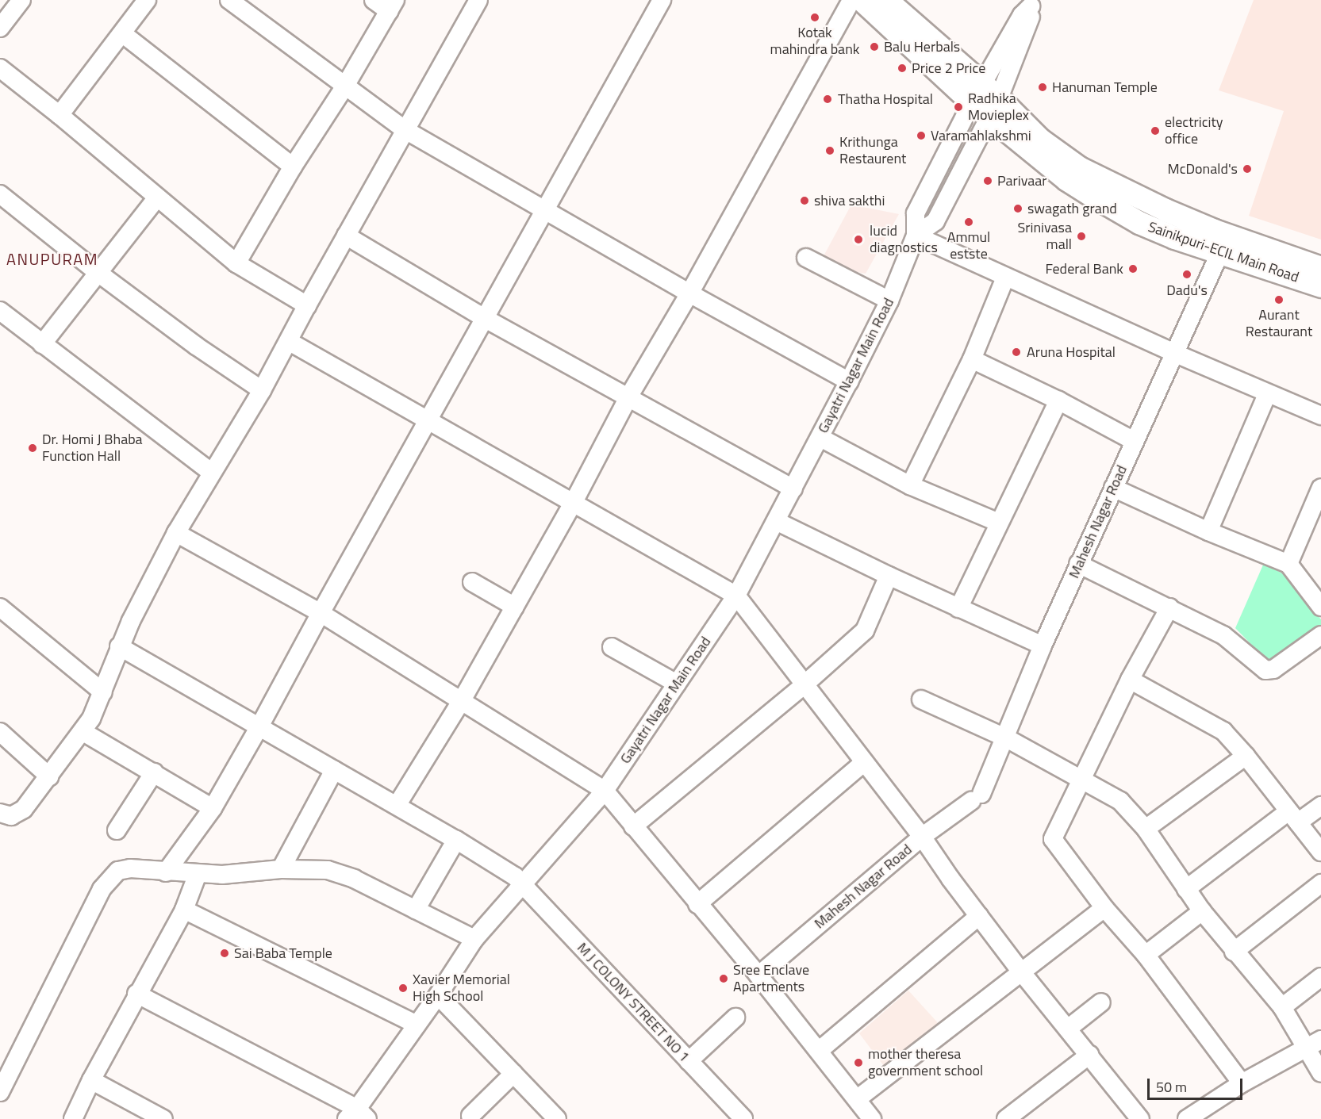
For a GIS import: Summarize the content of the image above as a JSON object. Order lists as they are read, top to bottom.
{
  "streets": {
    "main road": ["Sainikpuri-ECIL Main Road"],
    "street": ["Gayatri Nagar Main Road", "Mahesh Nagar Road", "M J COLONY STREET NO 1"]
  },
  "crossings": [
    ["Sainikpuri-ECIL Main Road", "Mahesh Nagar Road"],
    ["Gayatri Nagar Main Road", "M J COLONY STREET NO 1"]
  ],
  "districts": ["ANUPURAM"],
  "places": [
    "Kotak mahindra bank",
    "Balu Herbals",
    "Price 2 Price",
    "Hanuman Temple",
    "Thatha Hospital",
    "Radhika Movieplex",
    "electricity office",
    "Varamahlakshmi",
    "Krithunga Restaurent",
    "McDonald's",
    "Parivaar",
    "shiva sakthi",
    "swagath grand",
    "Ammul estste",
    "Srinivasa mall",
    "lucid diagnostics",
    "Federal Bank",
    "Dadu's",
    "Aurant Restaurant",
    "Aruna Hospital",
    "Dr. Homi J Bhaba Function Hall",
    "Sai Baba Temple",
    "Sree Enclave Apartments",
    "Xavier Memorial High School",
    "mother theresa government school"
  ],
  "scale_bar": "50 m"
}
